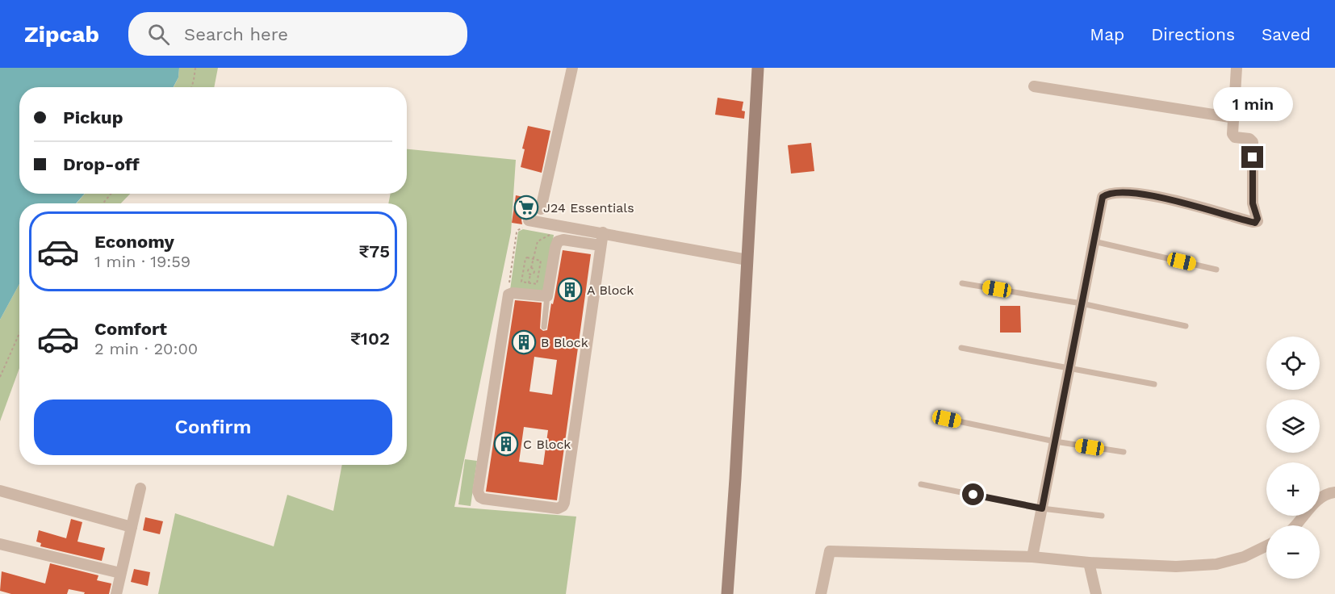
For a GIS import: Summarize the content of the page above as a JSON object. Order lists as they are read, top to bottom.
{
  "places": {
    "supermarket": ["J24 Essentials"],
    "building": ["A Block", "B Block", "C Block"]
  },
  "page": {
    "header": "Zipcab",
    "search": "Search here",
    "nav": ["Map", "Directions", "Saved"],
    "bubble": "1 min",
    "banner": ["Pickup", "Drop-off"],
    "list": [
      {
        "name": "Economy",
        "note": "1 min · 19:59",
        "value": "₹75"
      },
      {
        "name": "Comfort",
        "note": "2 min · 20:00",
        "value": "₹102"
      }
    ],
    "map_buttons": ["+", "−"],
    "buttons": "Confirm"
  }
}
